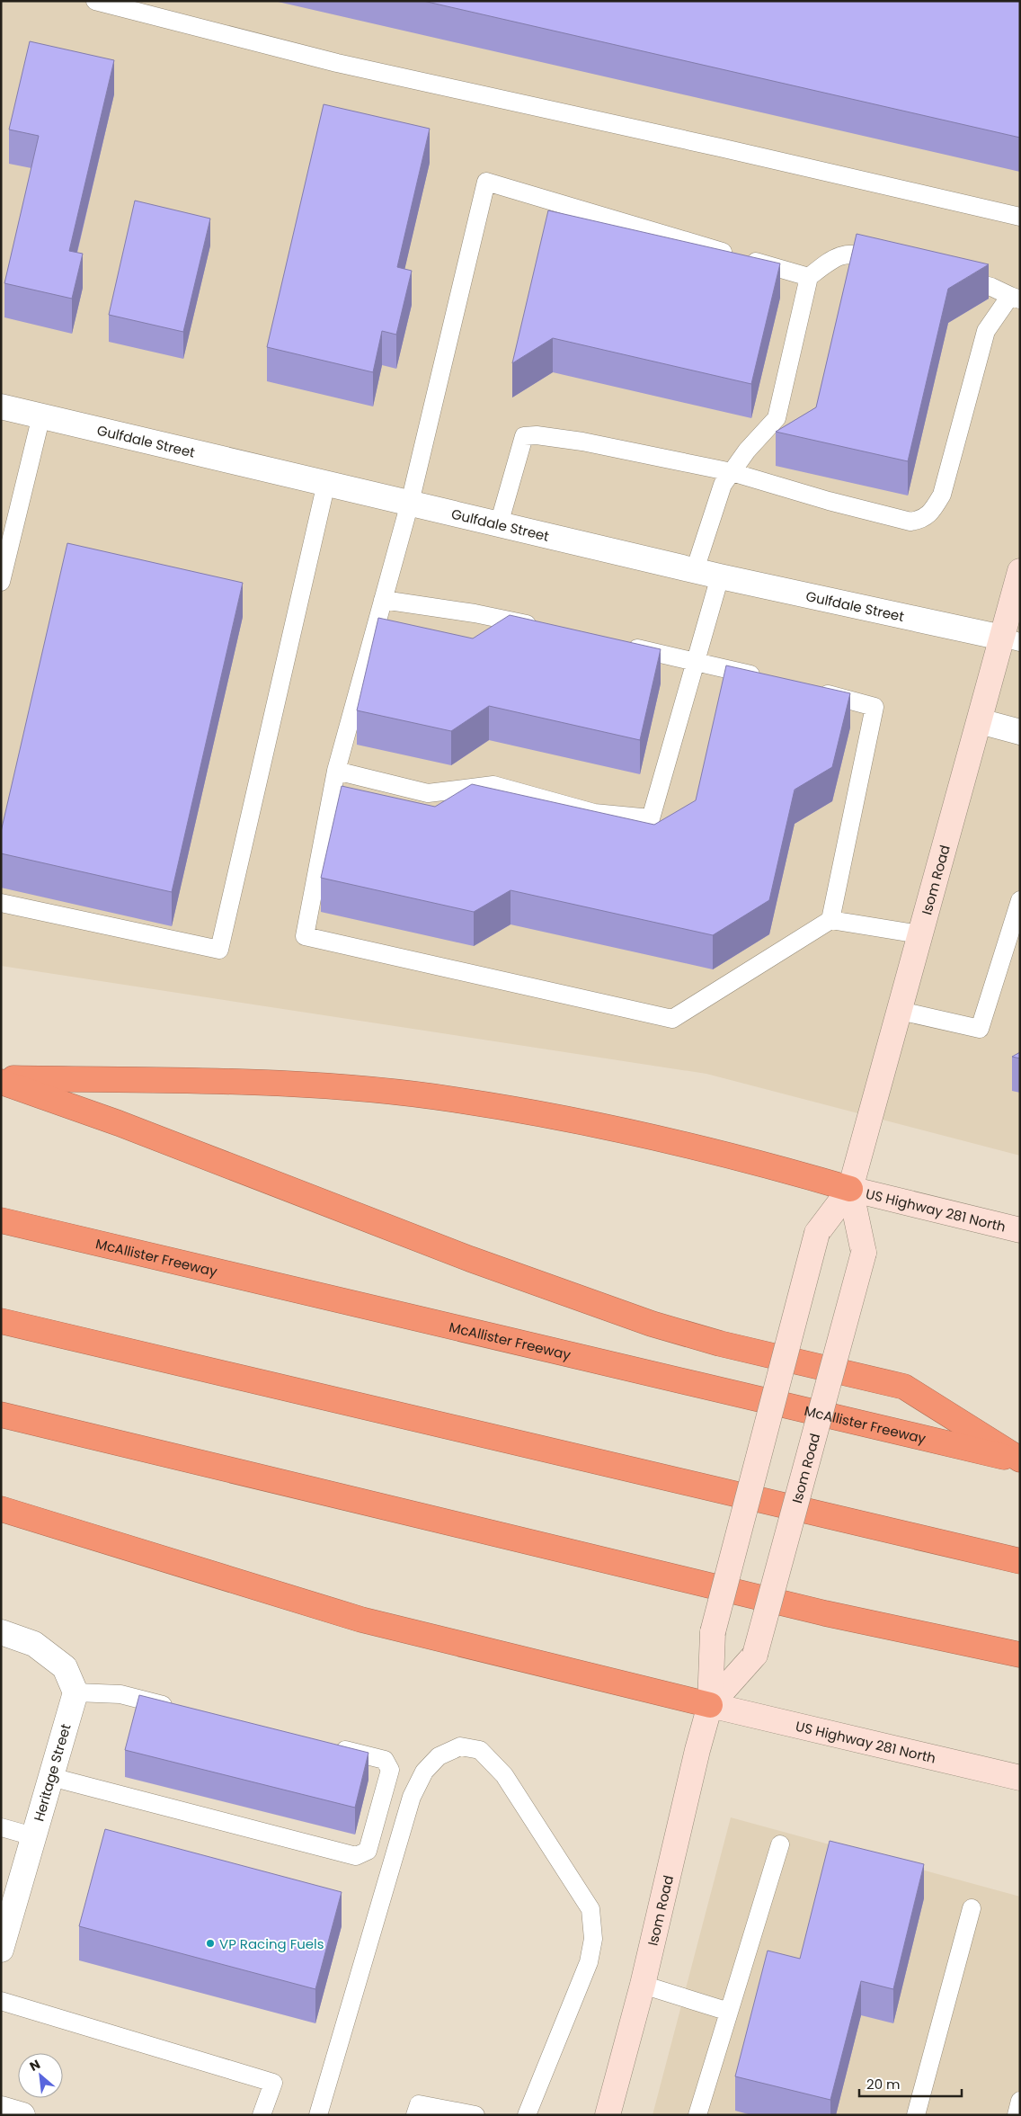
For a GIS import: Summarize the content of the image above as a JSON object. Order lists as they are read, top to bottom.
{
  "streets": {
    "highway": ["McAllister Freeway"],
    "street": [
      "Gulfdale Street",
      "Isom Road",
      "US Highway 281 North",
      "Heritage Street"
    ]
  },
  "crossings": [
    ["Gulfdale Street", "Isom Road"],
    ["Isom Road", "US Highway 281 North"]
  ],
  "places": ["VP Racing Fuels"],
  "scale_bar": "20 m",
  "north": "top left"
}
